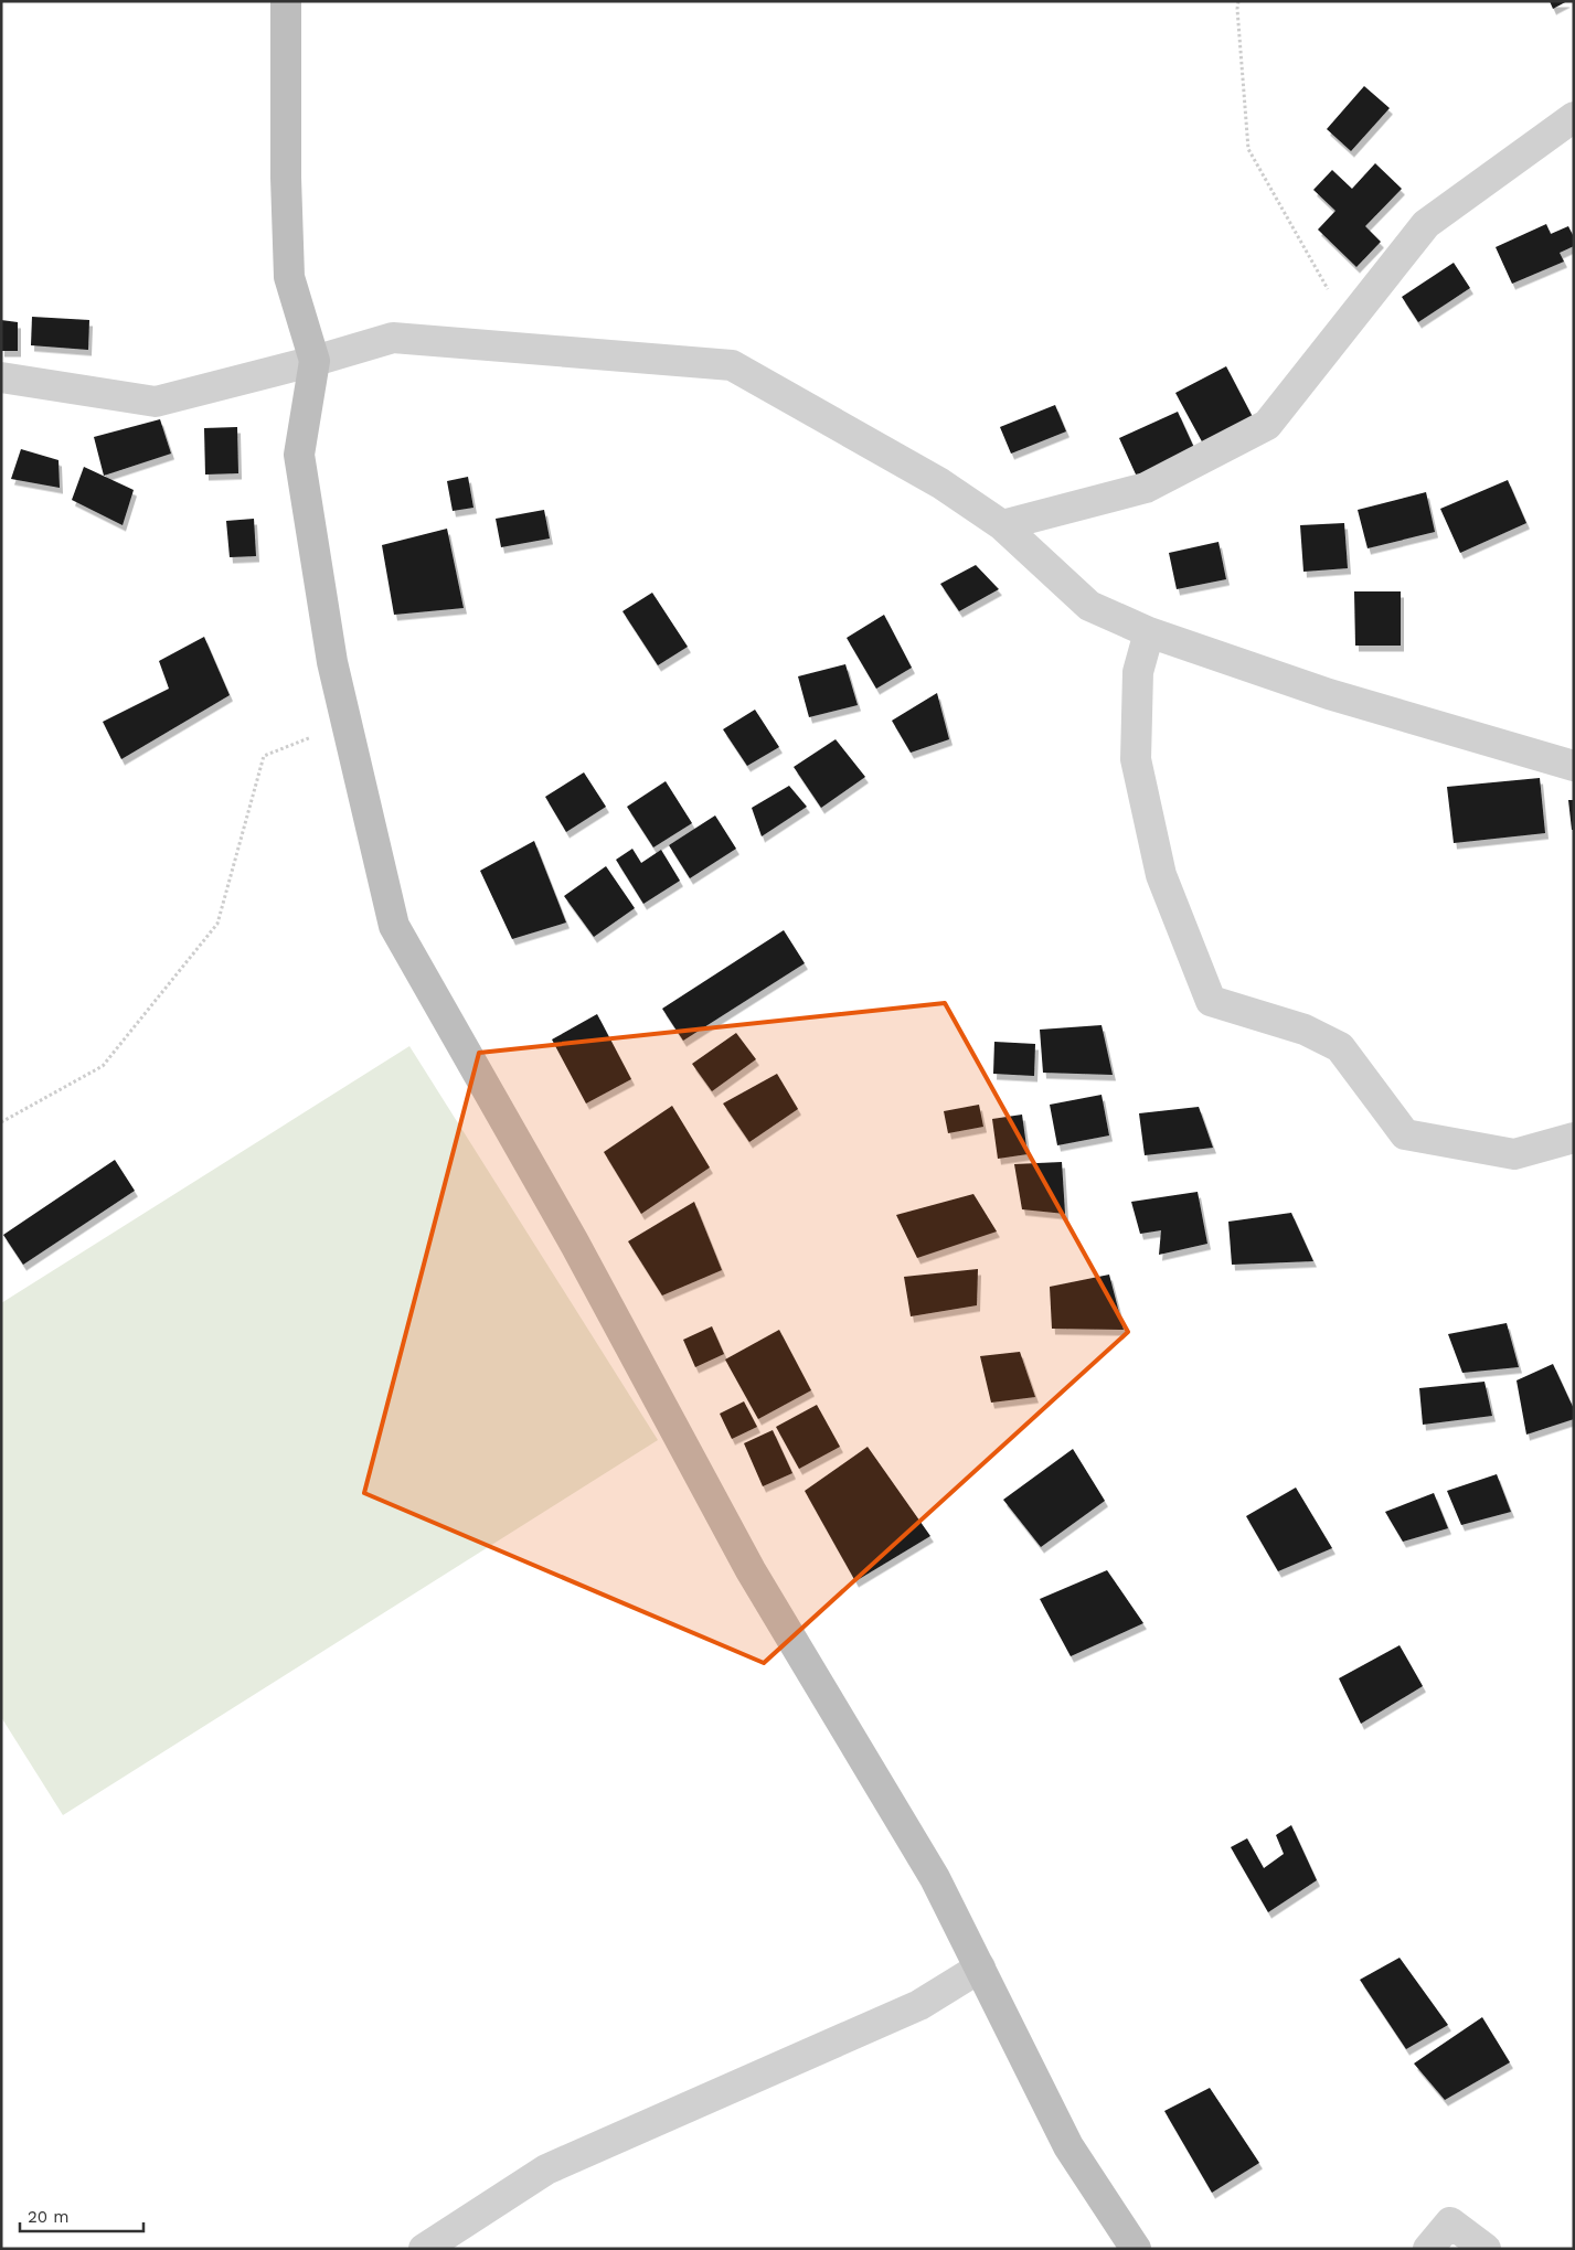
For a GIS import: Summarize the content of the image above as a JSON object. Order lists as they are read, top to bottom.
{
  "scale_bar": "20 m"
}
